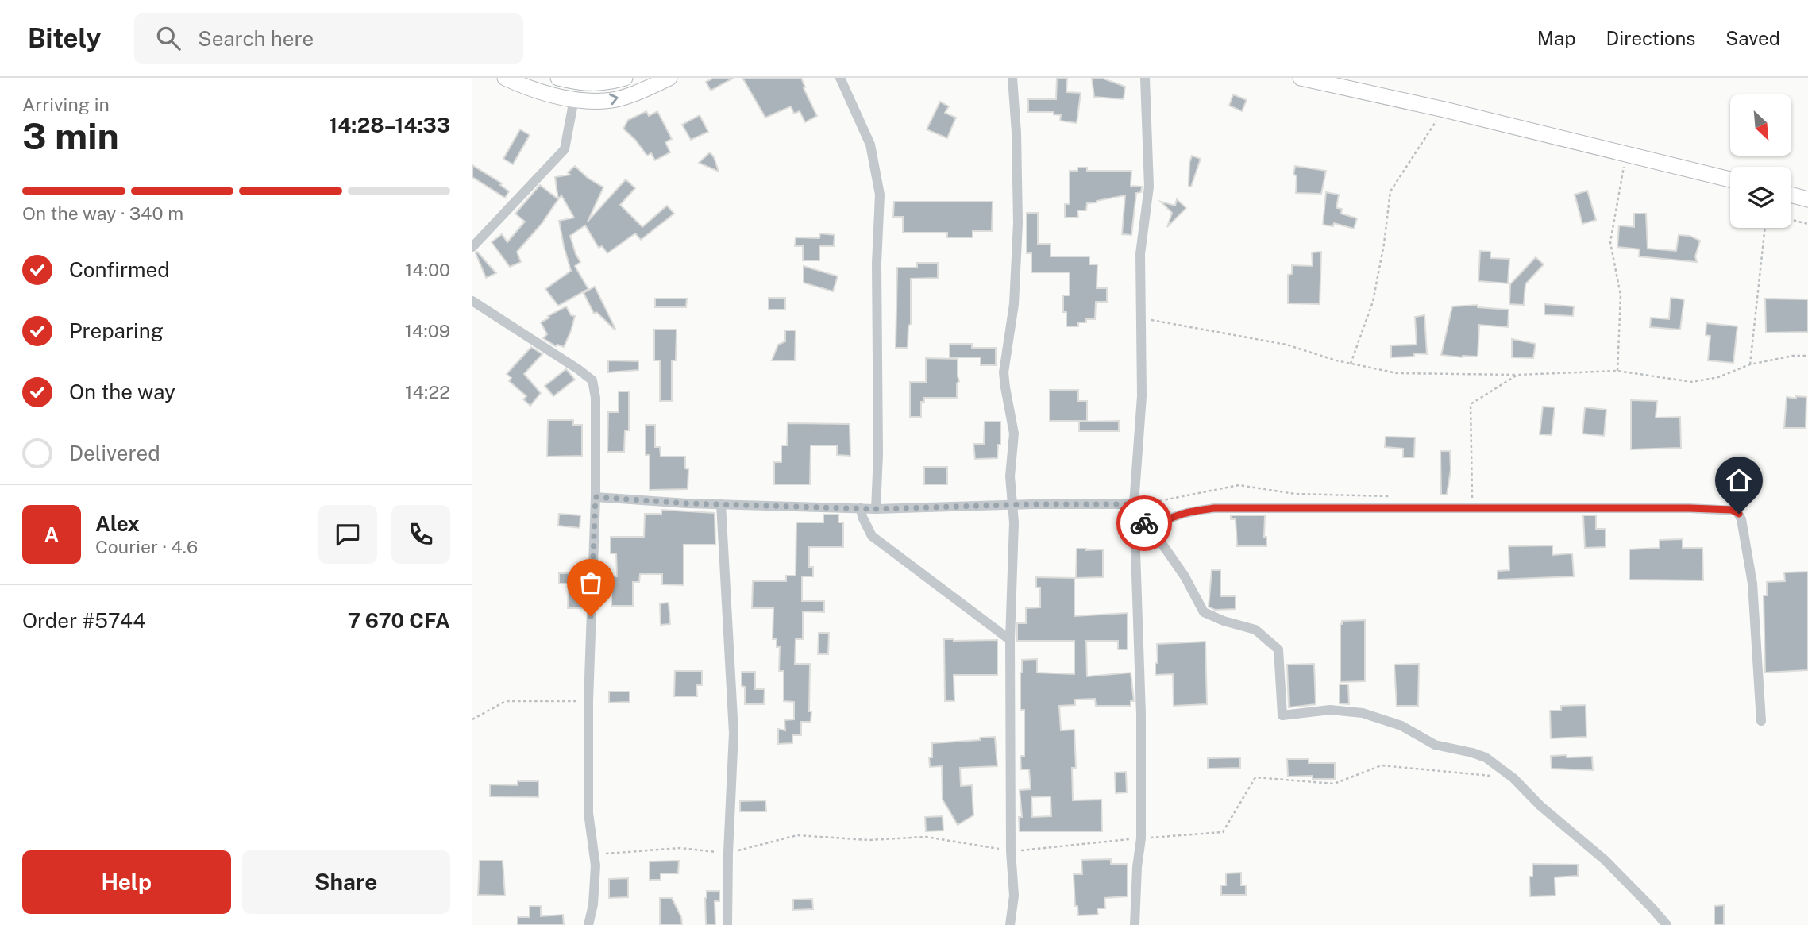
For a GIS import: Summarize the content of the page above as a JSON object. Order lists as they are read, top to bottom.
{
  "north": "bottom right",
  "page": {
    "header": "Bitely",
    "search": "Search here",
    "nav": ["Map", "Directions", "Saved"],
    "heading": ["3 min", "Arriving in", "14:28–14:33"],
    "panel": [
      "Alex",
      "Courier · 4.6",
      "Order #5744",
      "7 670 CFA"
    ],
    "bar": "On the way · 340 m",
    "list": [
      ["Confirmed", "14:00"],
      ["Preparing", "14:09"],
      ["On the way", "14:22"],
      "Delivered"
    ],
    "round": "A",
    "buttons": ["Help", "Share"]
  }
}
